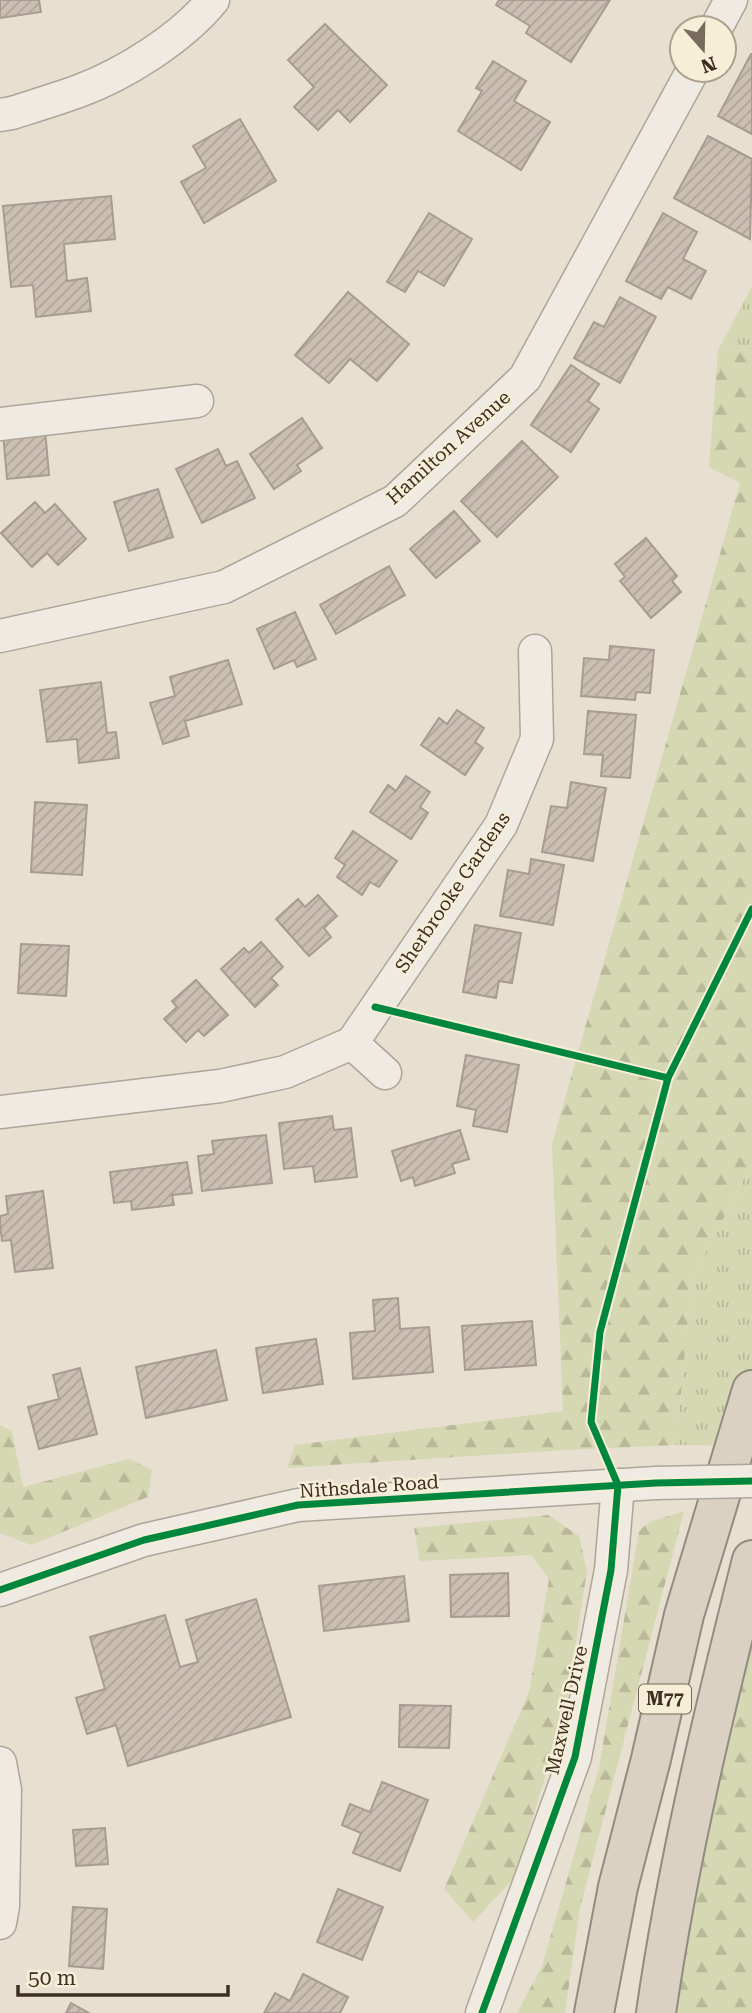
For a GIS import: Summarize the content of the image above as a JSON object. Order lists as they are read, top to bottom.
{
  "streets": {
    "highway": ["M77"],
    "street": [
      "Hamilton Avenue",
      "Sherbrooke Gardens",
      "Nithsdale Road",
      "Maxwell Drive"
    ]
  },
  "crossings": [
    ["Nithsdale Road", "Maxwell Drive"]
  ],
  "scale_bar": "50 m",
  "north": "bottom"
}
